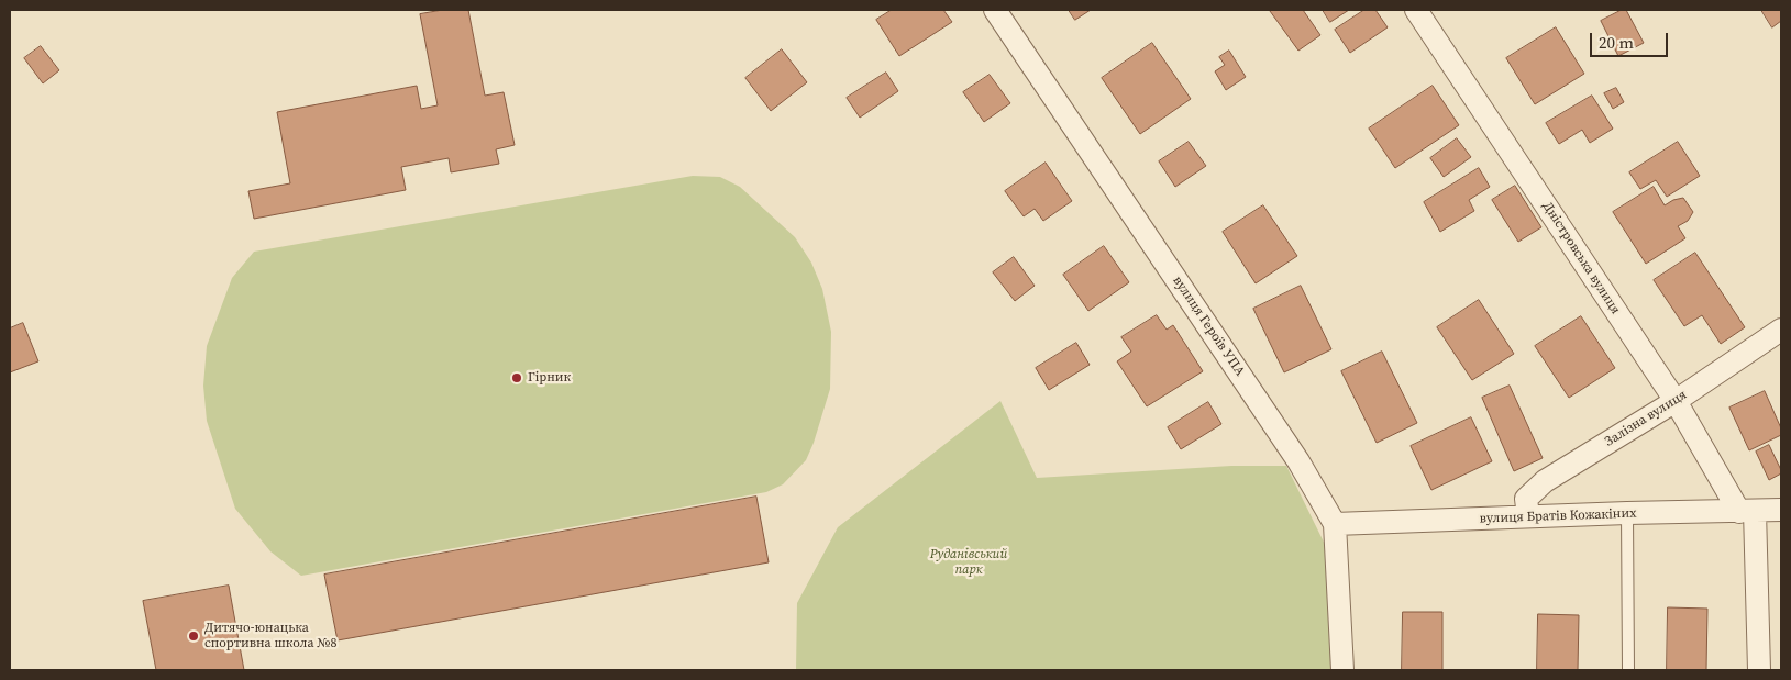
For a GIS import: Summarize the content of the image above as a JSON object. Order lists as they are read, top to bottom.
{
  "streets": {
    "street": [
      "Дністровська вулиця",
      "вулиця Героїв УПА",
      "Залізна вулиця",
      "вулиця Братів Кожакіних"
    ]
  },
  "crossings": [
    ["Дністровська вулиця", "Залізна вулиця"],
    ["Дністровська вулиця", "вулиця Братів Кожакіних"],
    ["вулиця Героїв УПА", "вулиця Братів Кожакіних"],
    ["Залізна вулиця", "вулиця Братів Кожакіних"]
  ],
  "parks": ["Руданівський парк"],
  "places": ["Гірник", "Дитячо-юнацька спортивна школа №8"],
  "scale_bar": "20 m"
}
